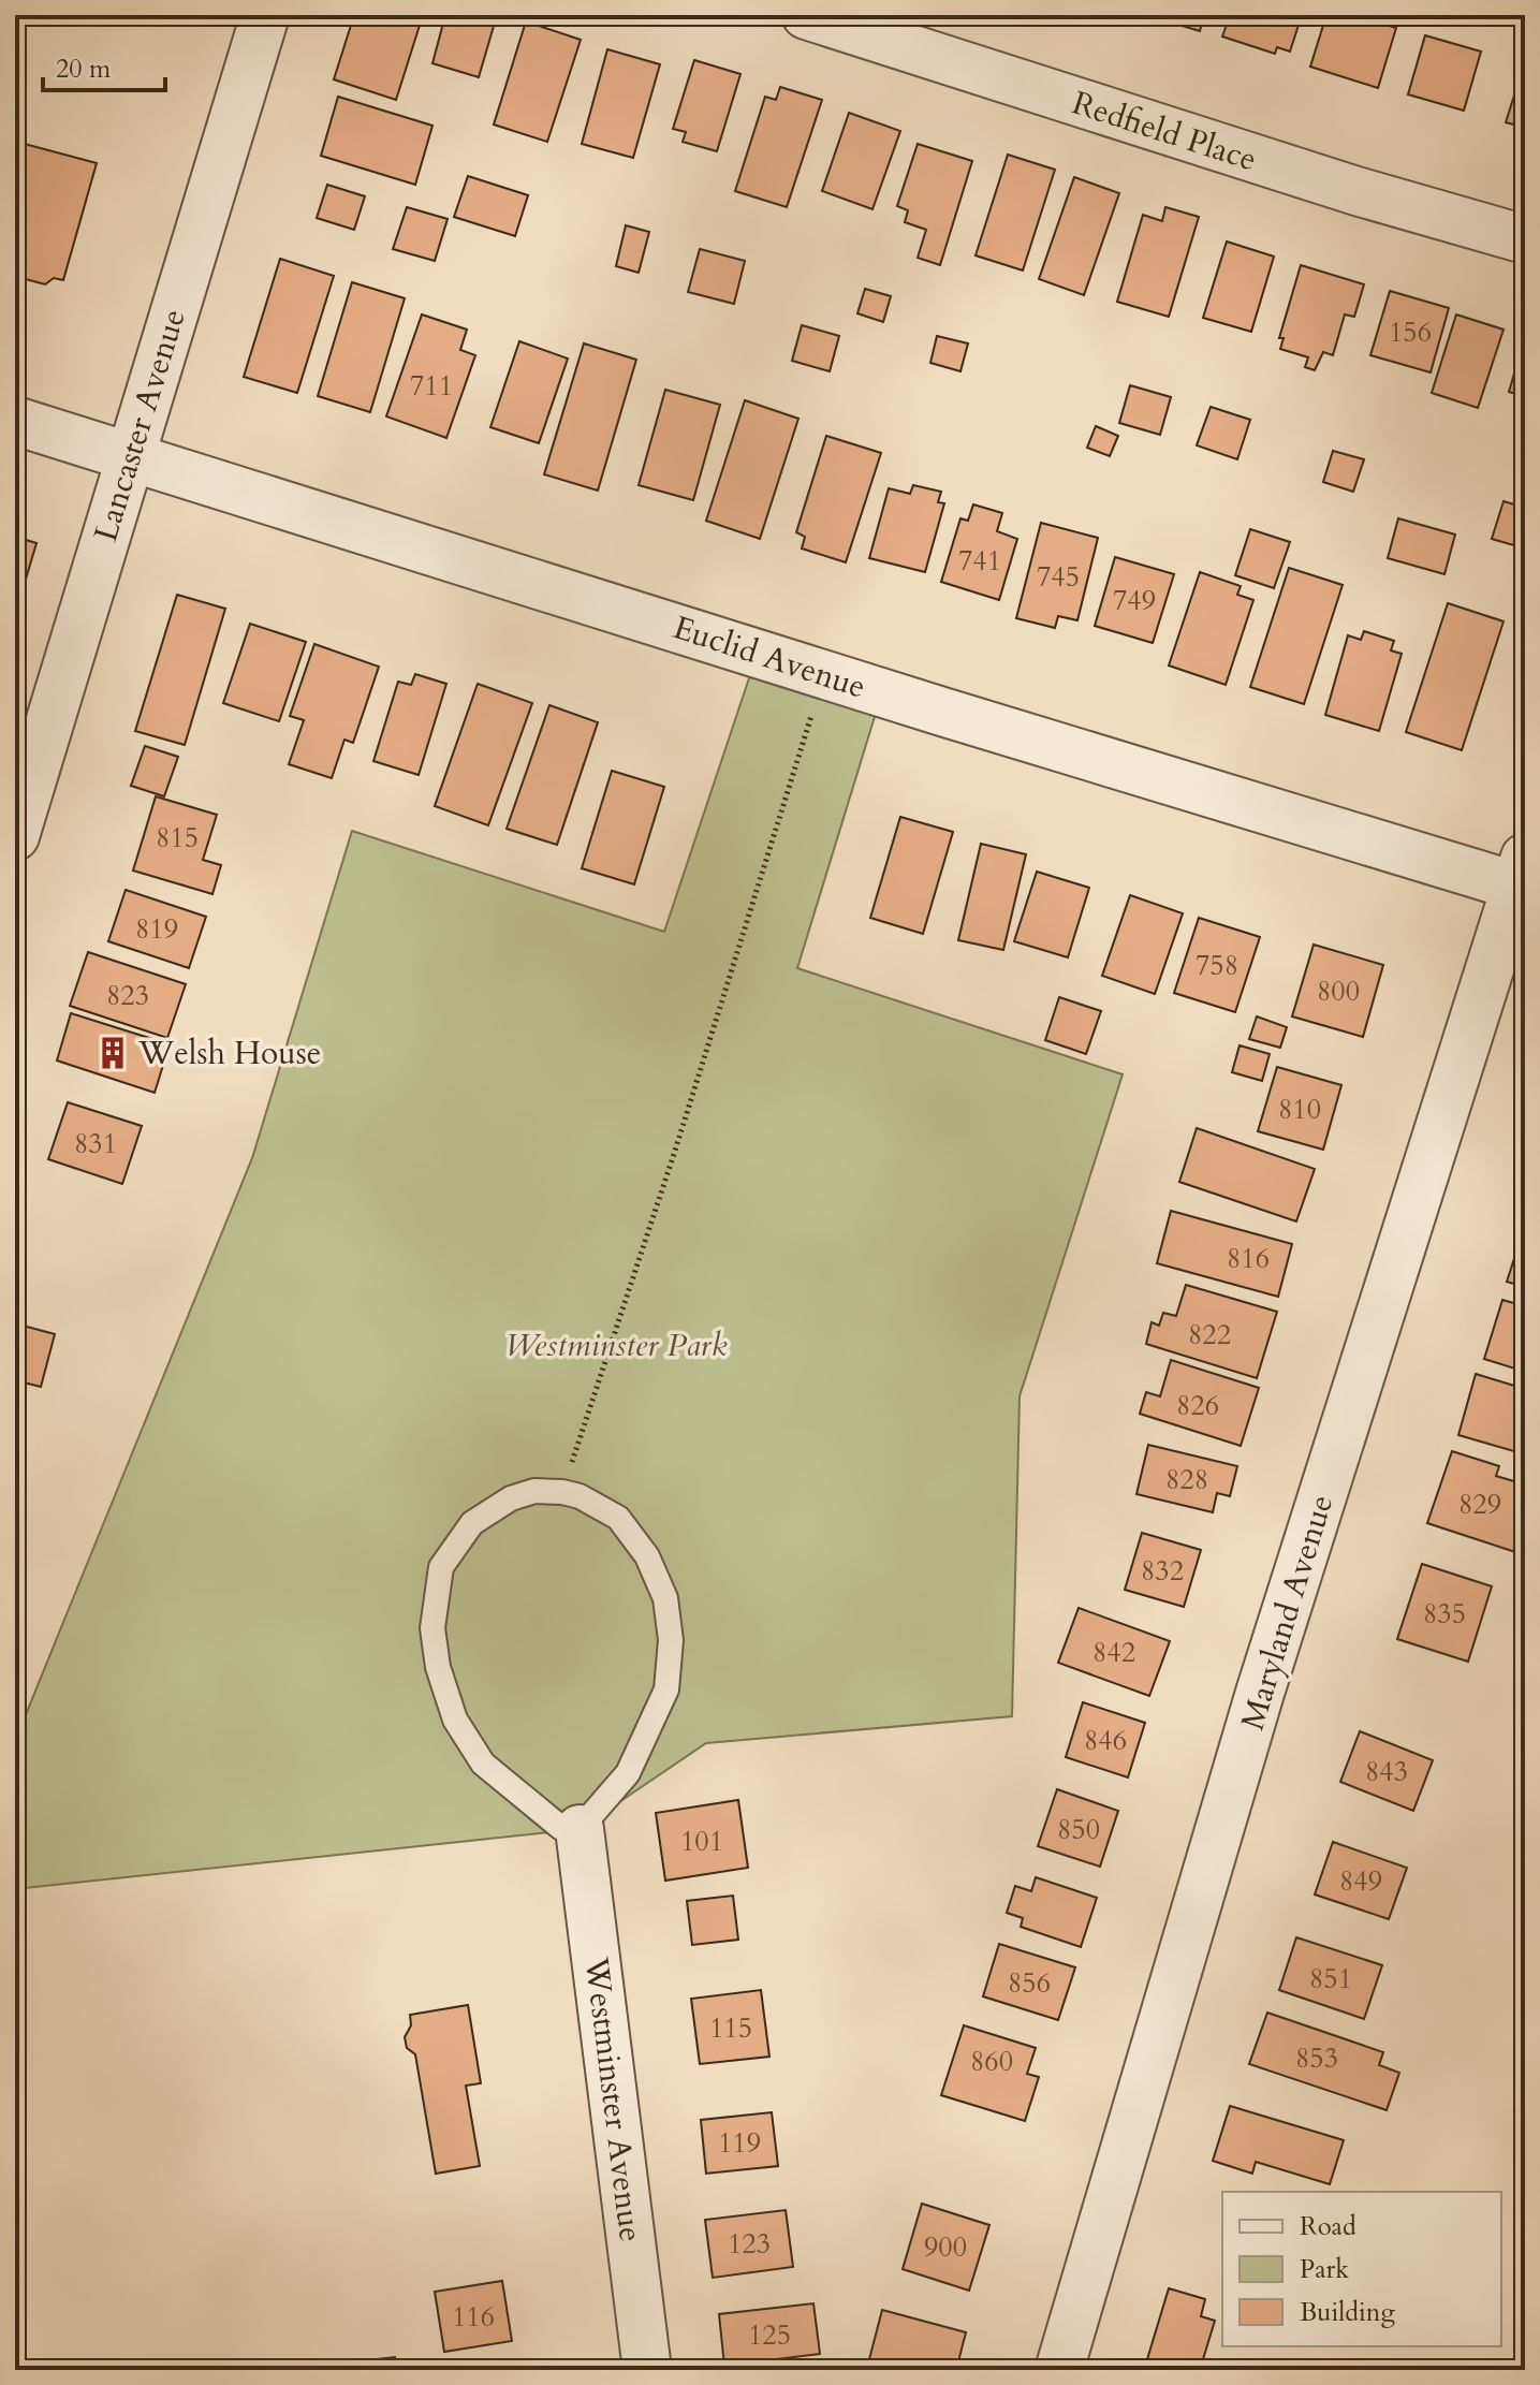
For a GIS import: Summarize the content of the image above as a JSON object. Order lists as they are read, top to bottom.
{
  "streets": {
    "street": [
      "Redfield Place",
      "Lancaster Avenue",
      "Euclid Avenue",
      "Maryland Avenue",
      "Westminster Avenue"
    ]
  },
  "crossings": [
    ["Lancaster Avenue", "Euclid Avenue"],
    ["Euclid Avenue", "Maryland Avenue"]
  ],
  "parks": ["Westminster Park"],
  "places": {
    "building": ["Welsh House"]
  },
  "house_numbers": [
    "156",
    "711",
    "741",
    "745",
    "749",
    "815",
    "819",
    "758",
    "800",
    "823",
    "810",
    "831",
    "816",
    "822",
    "826",
    "828",
    "829",
    "832",
    "835",
    "842",
    "846",
    "843",
    "850",
    "101",
    "849",
    "851",
    "856",
    "115",
    "853",
    "860",
    "119",
    "123",
    "900",
    "116",
    "125"
  ],
  "legend": ["Road", "Park", "Building"],
  "scale_bar": "20 m"
}
